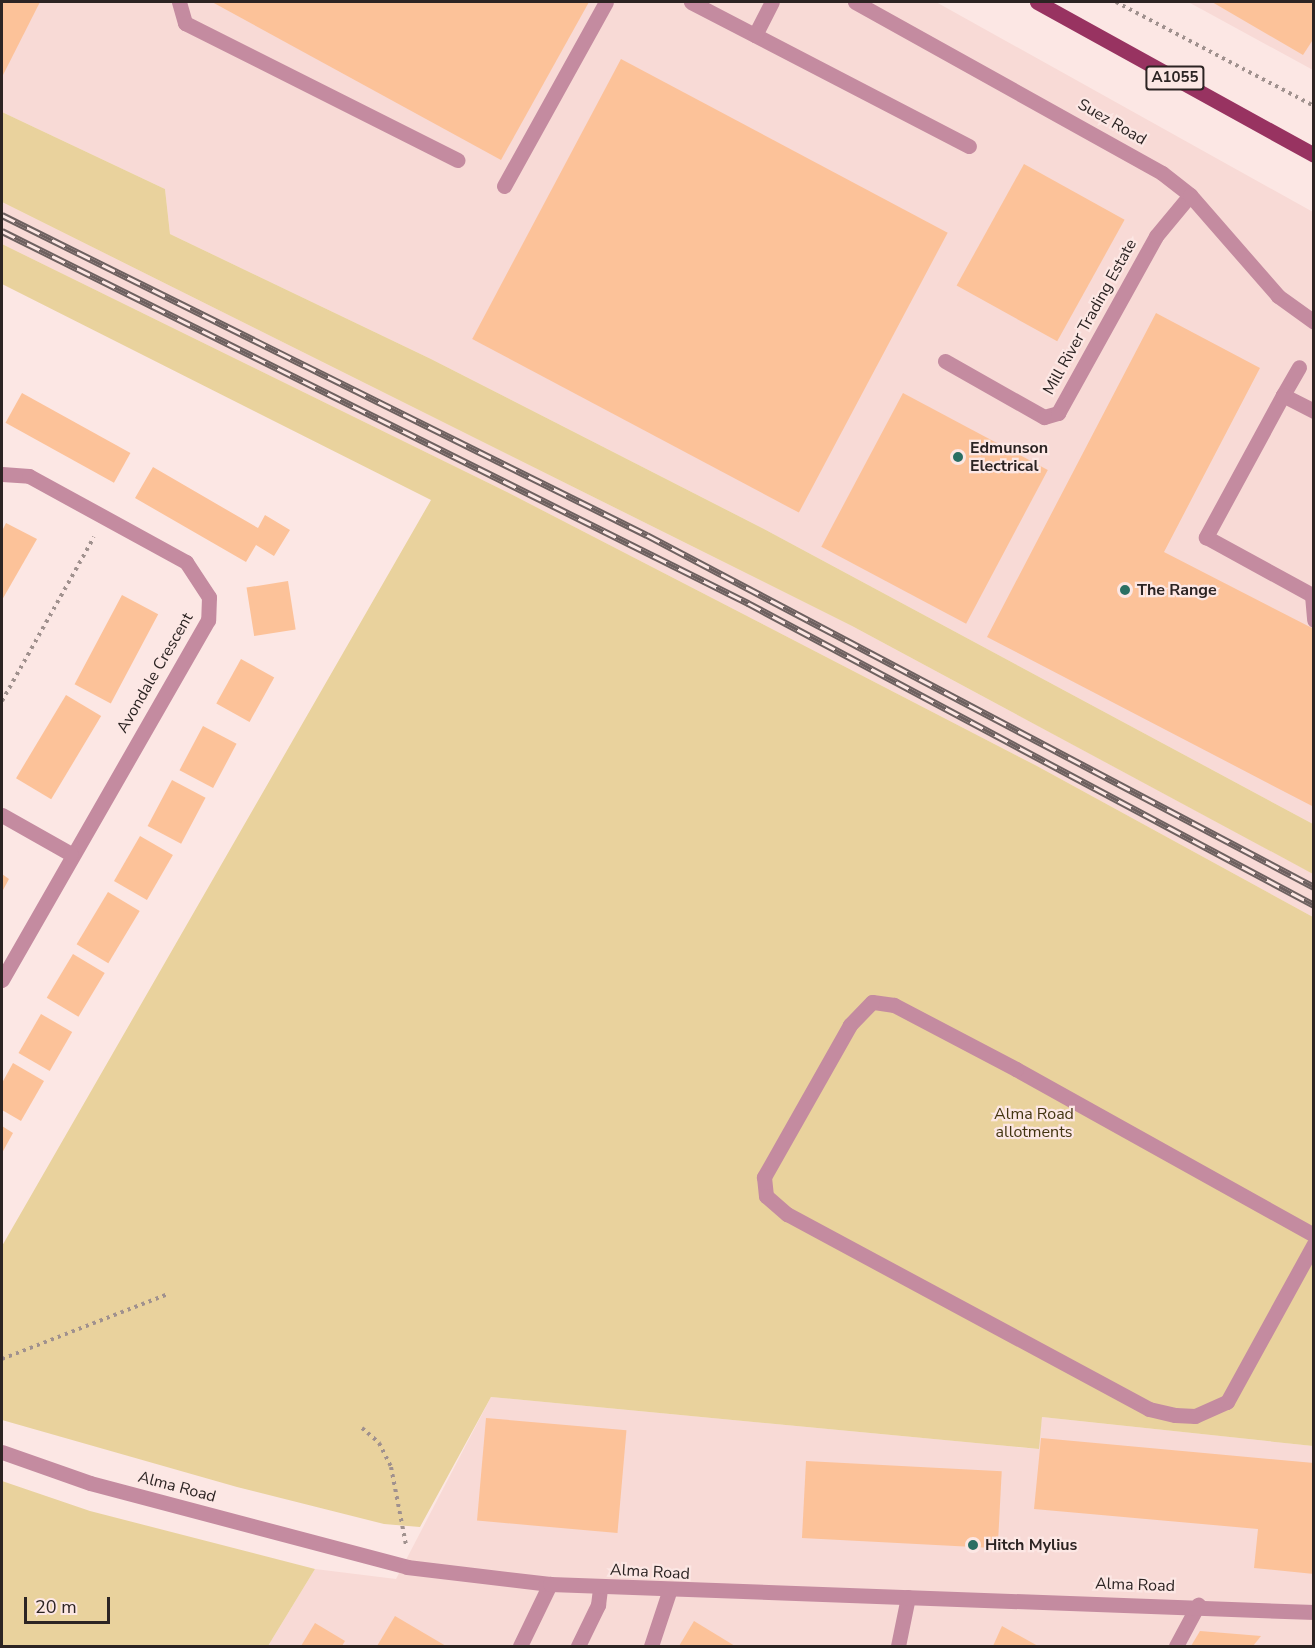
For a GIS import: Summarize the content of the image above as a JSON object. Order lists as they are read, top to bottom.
{
  "streets": {
    "main road": ["A1055"],
    "street": [
      "Suez Road",
      "Mill River Trading Estate",
      "Avondale Crescent",
      "Alma Road"
    ]
  },
  "crossings": [
    ["Suez Road", "Mill River Trading Estate"]
  ],
  "parks": ["Alma Road allotments"],
  "places": ["Edmunson Electrical", "The Range", "Hitch Mylius"],
  "scale_bar": "20 m"
}
